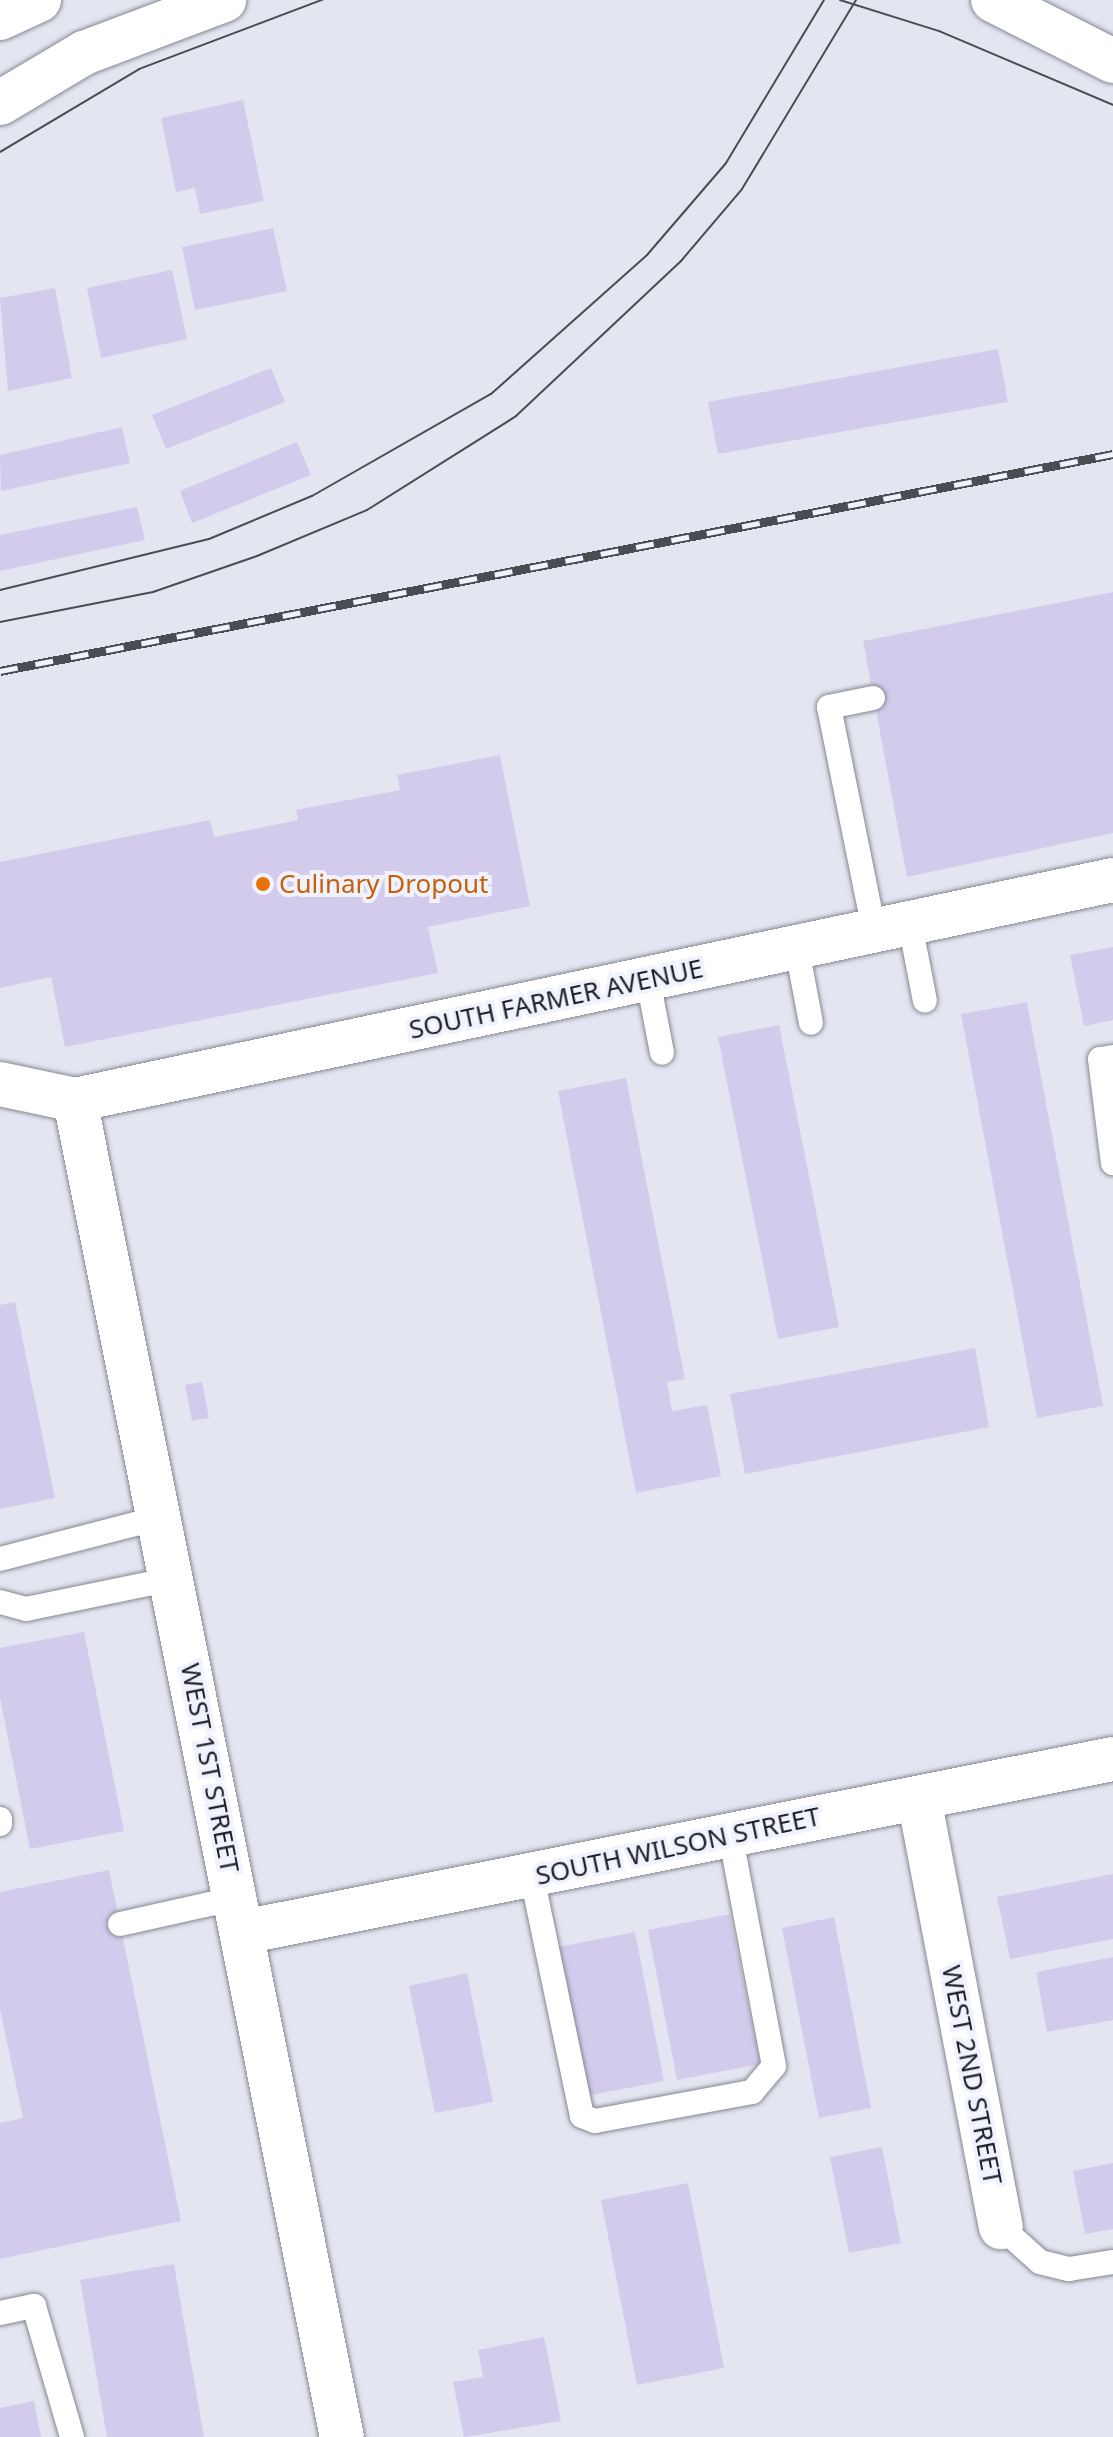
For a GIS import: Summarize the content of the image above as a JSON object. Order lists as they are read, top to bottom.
{
  "streets": {
    "street": [
      "SOUTH FARMER AVENUE",
      "WEST 1ST STREET",
      "SOUTH WILSON STREET",
      "WEST 2ND STREET"
    ]
  },
  "crossings": [
    ["SOUTH FARMER AVENUE", "WEST 1ST STREET"],
    ["WEST 1ST STREET", "SOUTH WILSON STREET"],
    ["SOUTH WILSON STREET", "WEST 2ND STREET"]
  ],
  "places": ["Culinary Dropout"]
}
